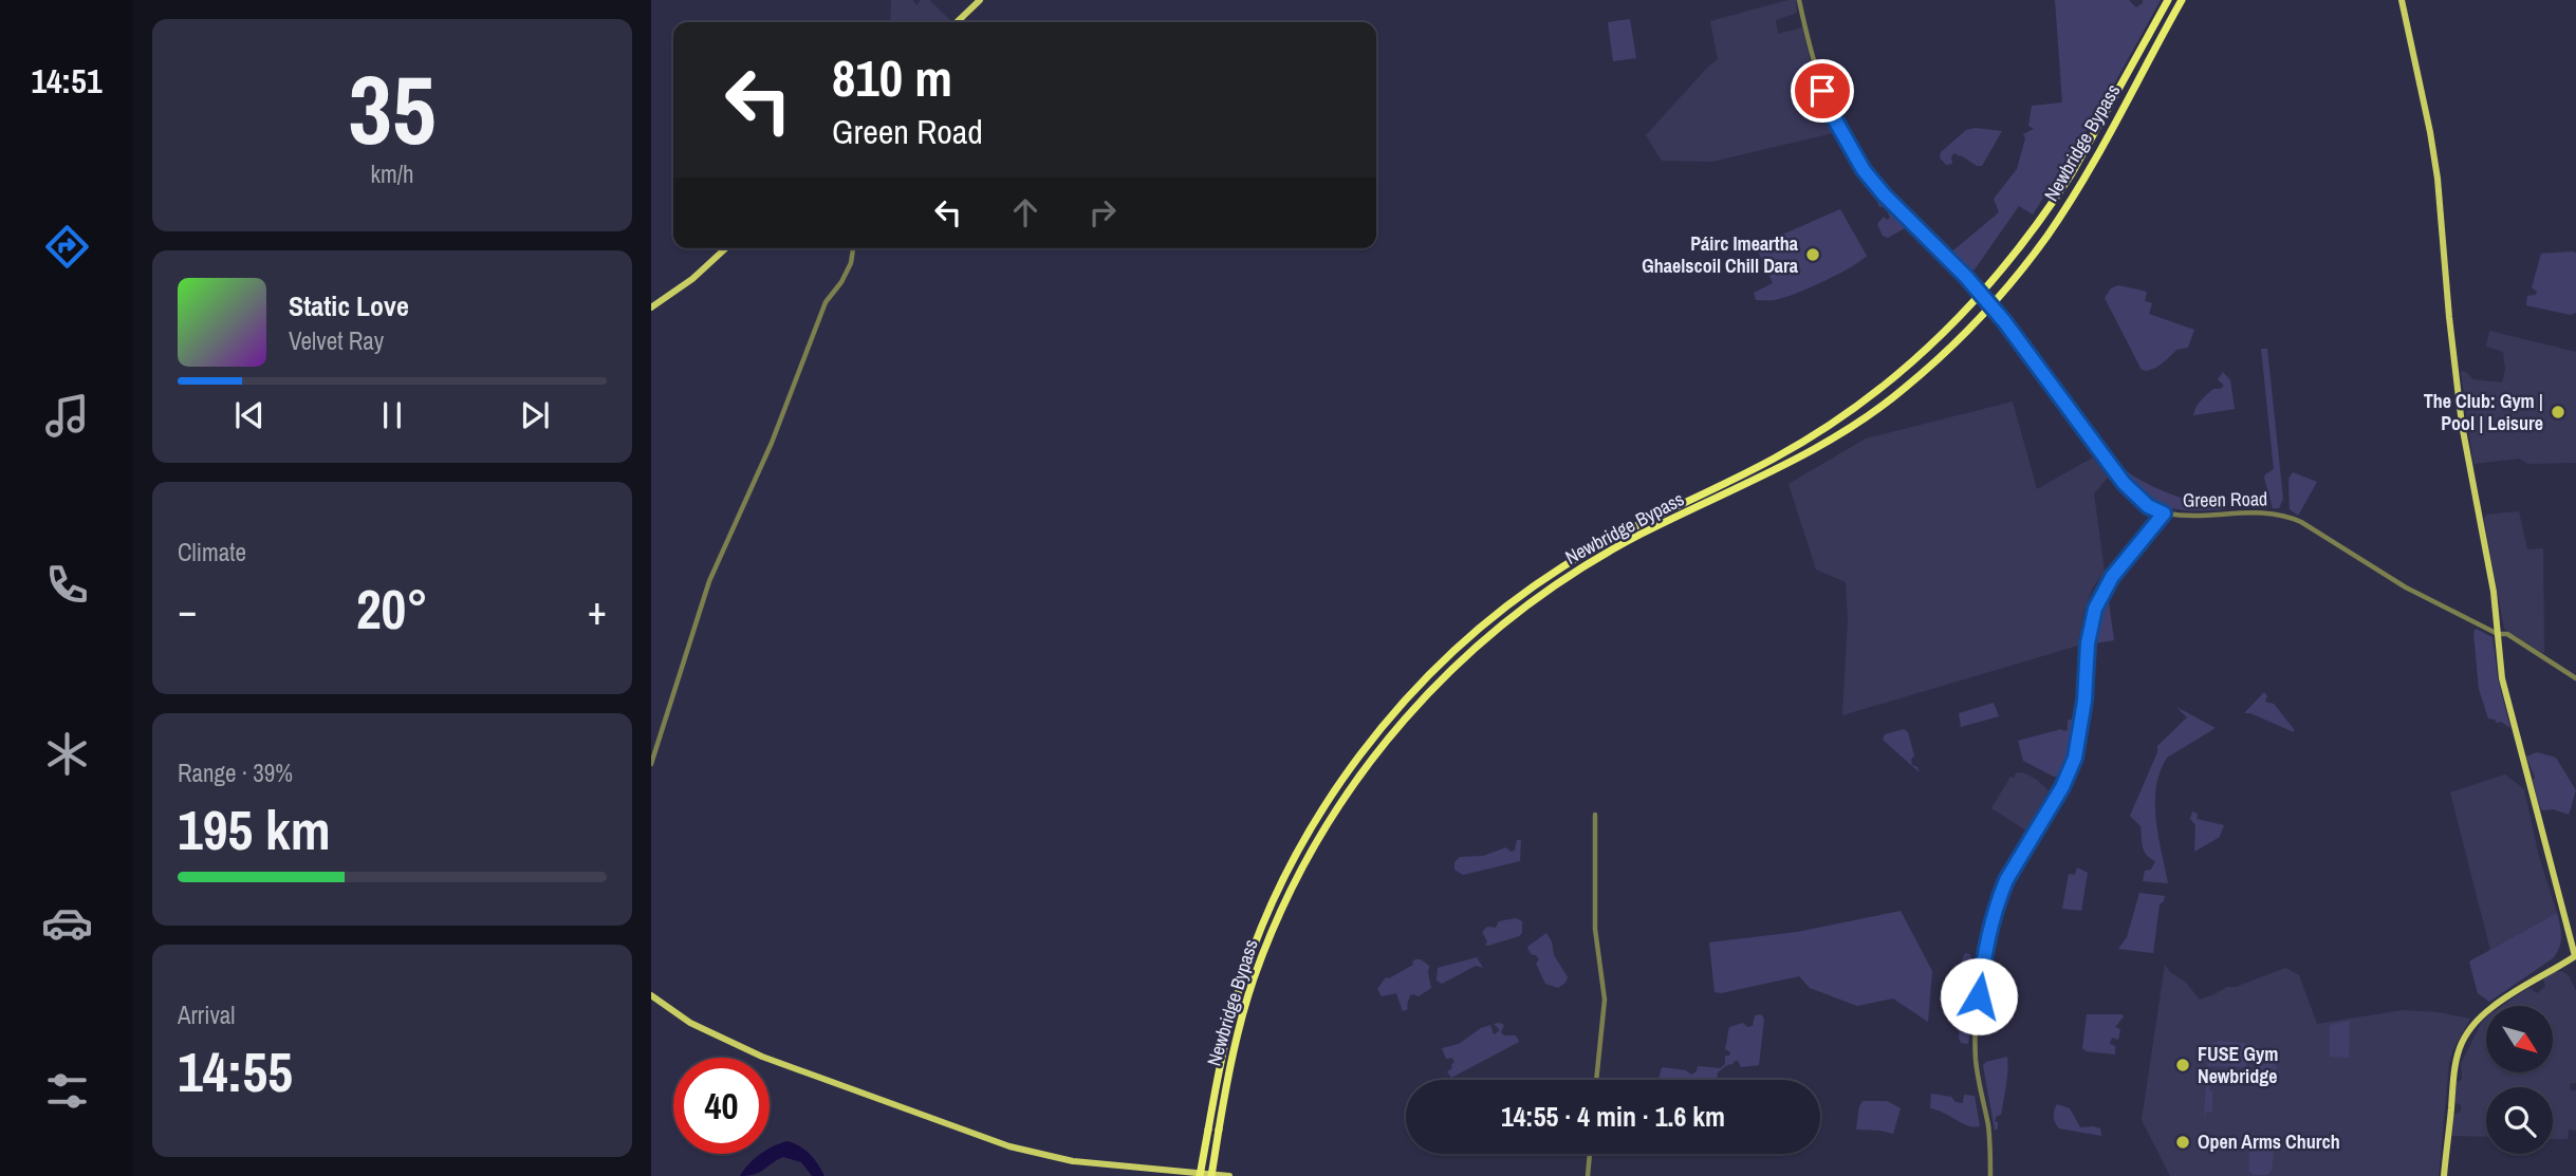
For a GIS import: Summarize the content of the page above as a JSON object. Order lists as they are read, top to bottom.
{
  "streets": {
    "highway": ["Newbridge Bypass"],
    "street": ["Green Road"]
  },
  "places": [
    "Páirc Imeartha Ghaelscoil Chill Dara",
    "The Club: Gym | Pool | Leisure",
    "FUSE Gym Newbridge",
    "Open Arms Church"
  ],
  "north": "bottom right",
  "page": {
    "tabs": "14:51",
    "tile": [
      ["35", "km/h"],
      "Climate",
      ["Range · 39%", "195 km"],
      ["Arrival", "14:55"]
    ],
    "turn": ["810 m", "Green Road"],
    "song": ["Static Love", "Velvet Ray"],
    "heat": ["−", "20°", "+"],
    "limit": "40",
    "trip": "14:55 · 4 min · 1.6 km"
  }
}
